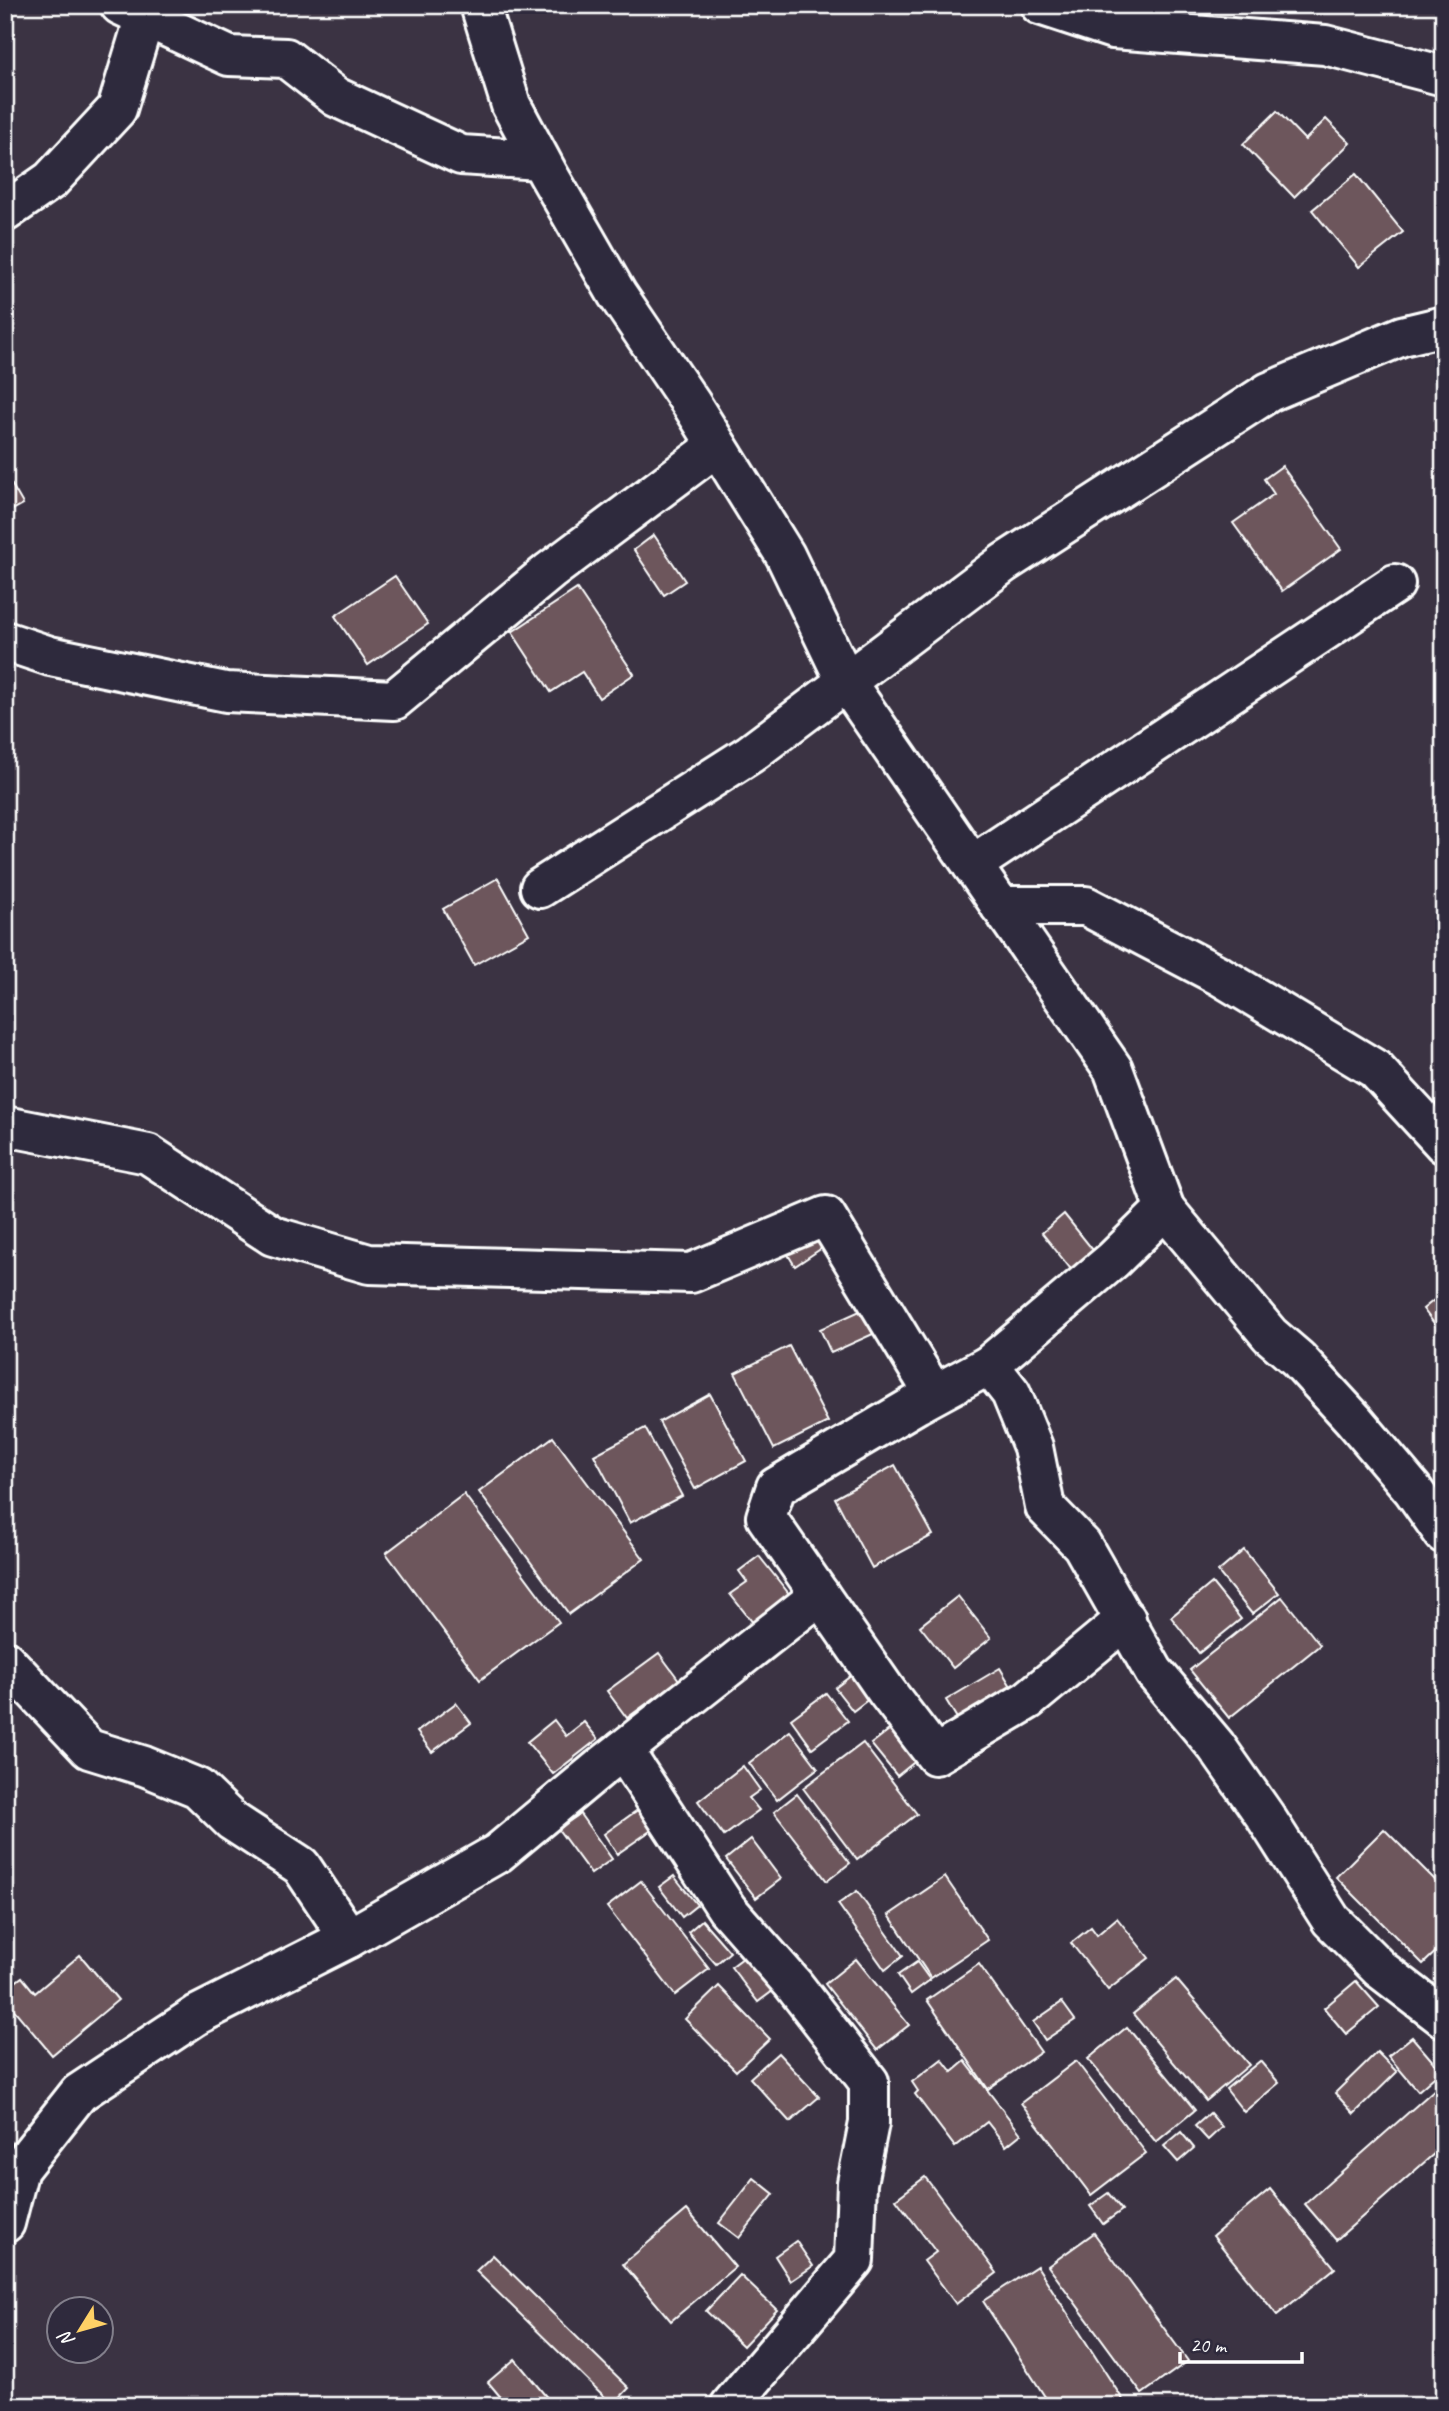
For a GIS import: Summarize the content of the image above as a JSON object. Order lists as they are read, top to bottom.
{
  "scale_bar": "20 m",
  "north": "bottom left"
}
